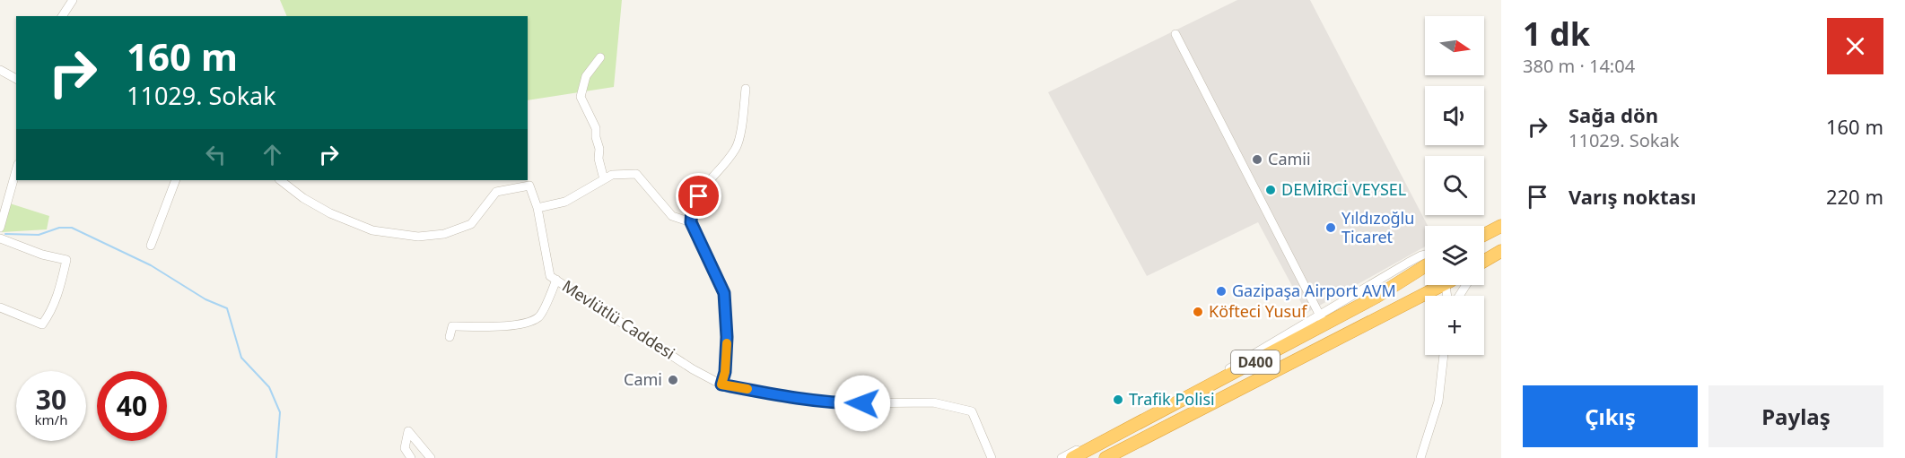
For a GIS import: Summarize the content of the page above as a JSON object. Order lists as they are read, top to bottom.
{
  "streets": {
    "highway": ["D400"],
    "street": ["Mevlütlü Caddesi"]
  },
  "places": [
    "Camii",
    "DEMİRCİ VEYSEL",
    "Yıldızoğlu Ticaret",
    "Gazipaşa Airport AVM",
    "Köfteci Yusuf",
    "Cami",
    "Trafik Polisi"
  ],
  "north": "right",
  "page": {
    "heading": ["1 dk", "380 m · 14:04"],
    "map_buttons": "+",
    "turn": ["160 m", "11029. Sokak"],
    "list": [
      {
        "name": "Sağa dön",
        "note": "11029. Sokak",
        "value": "160 m"
      },
      {
        "name": "Varış noktası",
        "value": "220 m"
      }
    ],
    "speed": "30 km/h",
    "limit": "40",
    "buttons": ["Çıkış", "Paylaş"]
  }
}
